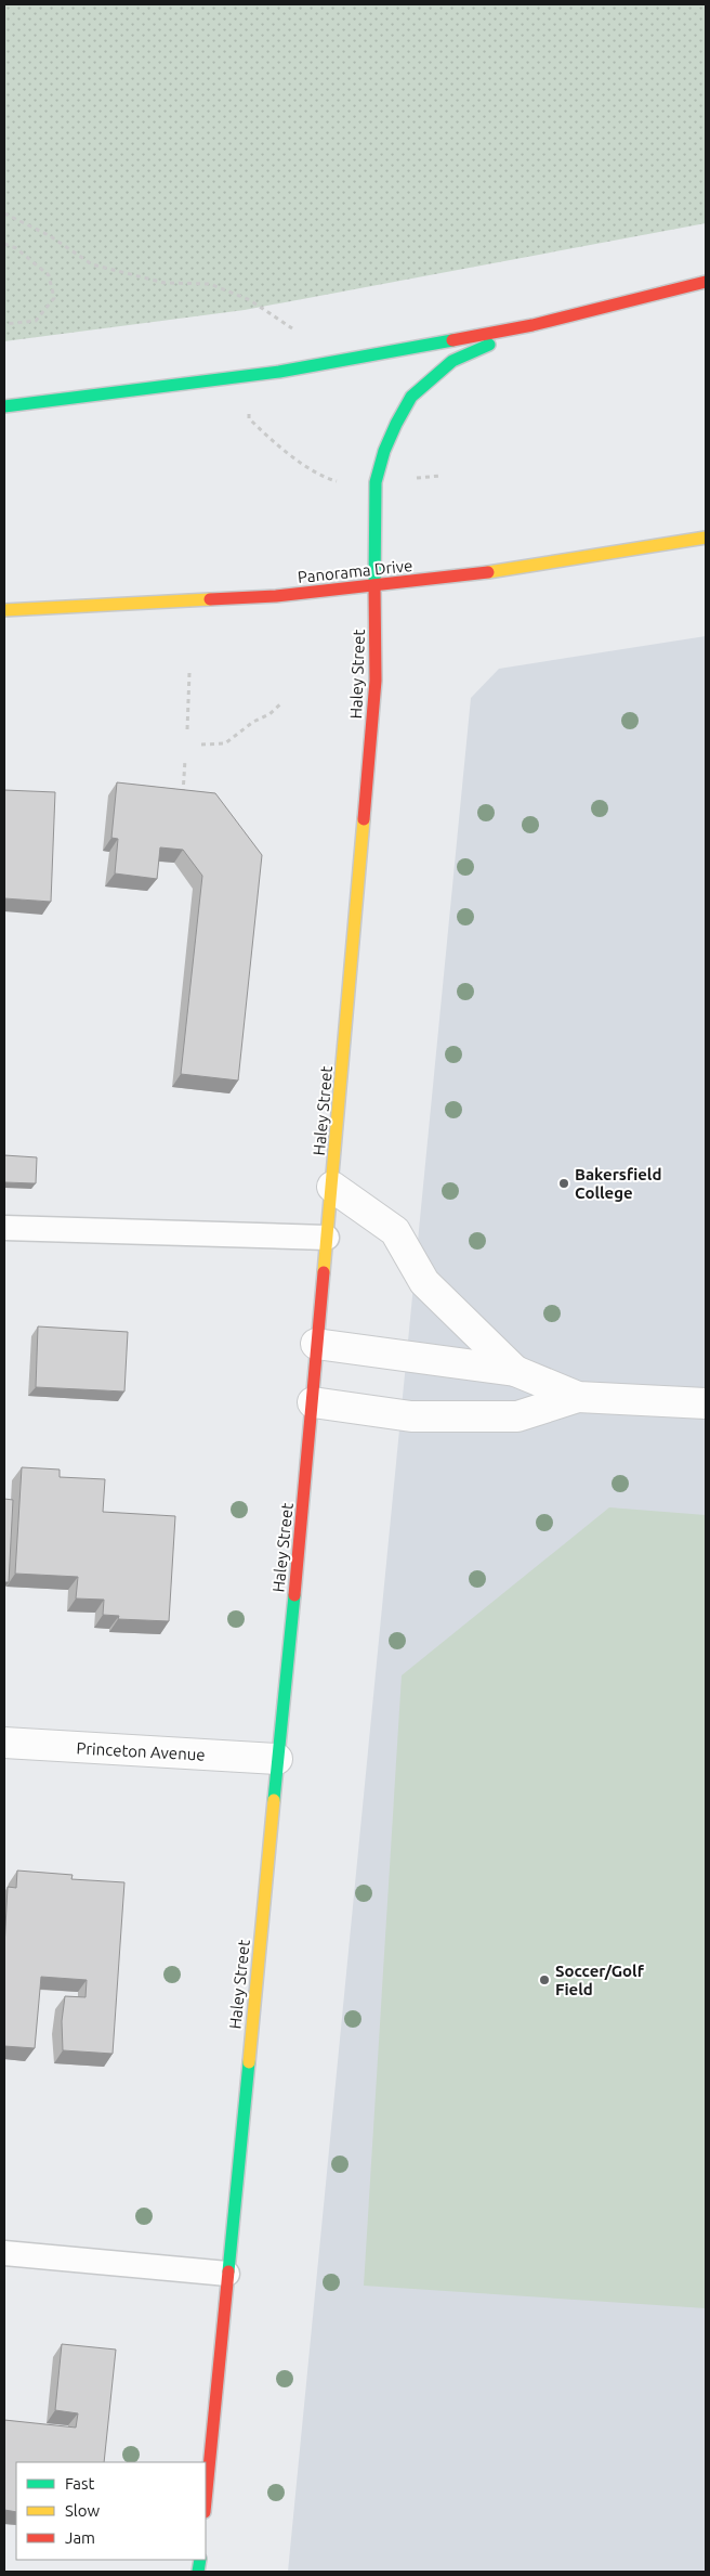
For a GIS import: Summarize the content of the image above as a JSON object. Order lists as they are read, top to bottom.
{
  "streets": {
    "main road": ["Panorama Drive", "Haley Street"],
    "street": ["Princeton Avenue"]
  },
  "crossings": [
    ["Panorama Drive", "Haley Street"],
    ["Haley Street", "Princeton Avenue"]
  ],
  "places": ["Bakersfield College", "Soccer/Golf Field"],
  "legend": ["Fast", "Slow", "Jam"]
}
